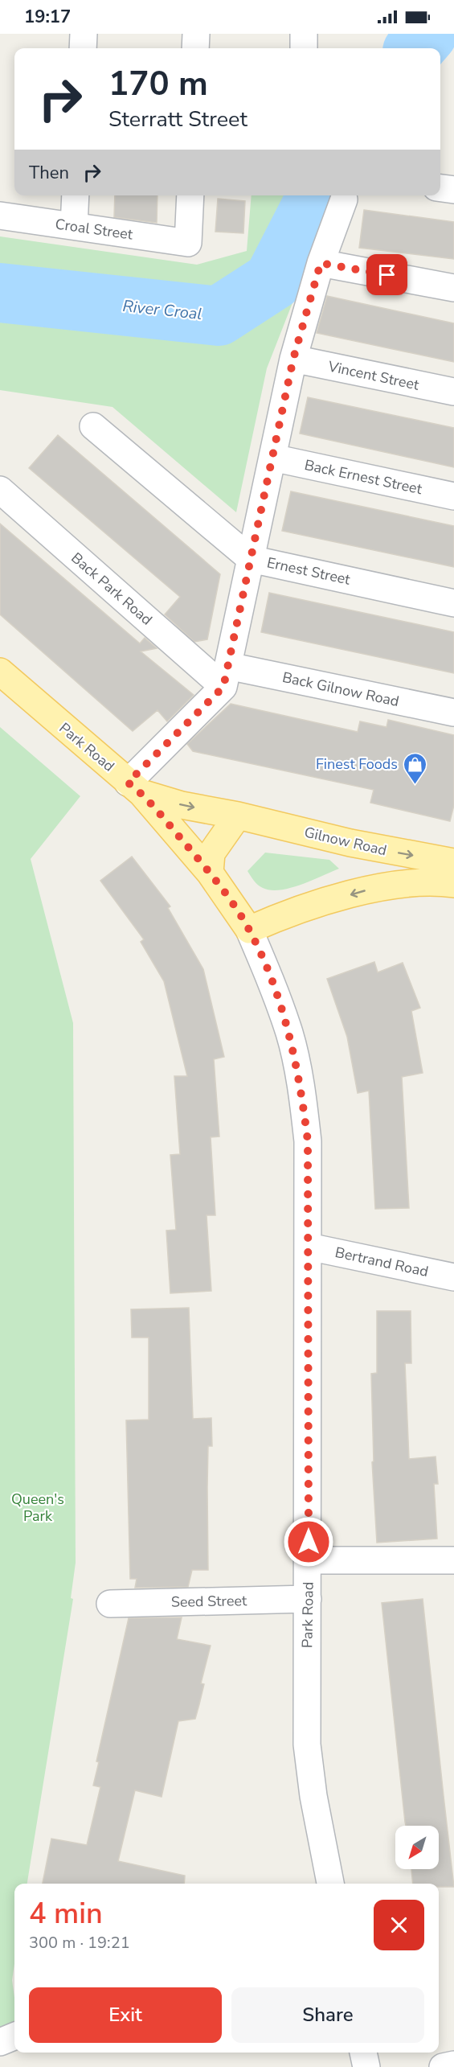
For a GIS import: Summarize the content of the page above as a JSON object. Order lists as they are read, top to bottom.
{
  "streets": {
    "main road": ["Park Road", "Gilnow Road"],
    "street": [
      "Croal Street",
      "Vincent Street",
      "Back Ernest Street",
      "Ernest Street",
      "Back Park Road",
      "Back Gilnow Road",
      "Bertrand Road",
      "Seed Street"
    ]
  },
  "crossings": [
    ["Back Park Road", "Back Gilnow Road"],
    ["Park Road", "Gilnow Road"],
    ["Park Road", "Bertrand Road"],
    ["Park Road", "Seed Street"]
  ],
  "one_way": ["Gilnow Road"],
  "water": ["River Croal"],
  "parks": ["Queen's Park"],
  "places": {
    "shop": ["Finest Foods"]
  },
  "north": "bottom left",
  "page": {
    "status": "19:17",
    "turn": ["170 m", "Sterratt Street"],
    "then": "Then",
    "heading": ["4 min", "300 m · 19:21"],
    "buttons": ["Exit", "Share"]
  }
}
